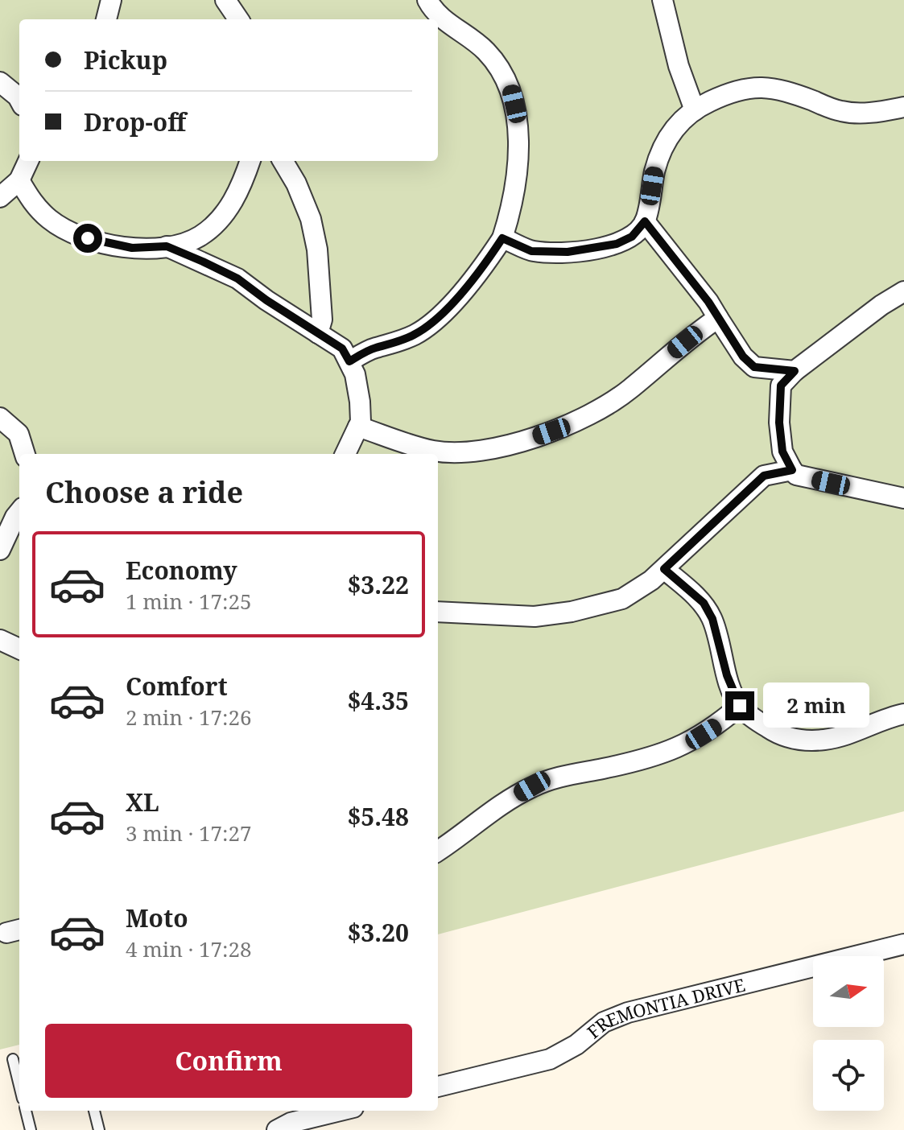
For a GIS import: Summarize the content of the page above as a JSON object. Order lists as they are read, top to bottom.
{
  "streets": {
    "street": ["FREMONTIA DRIVE"]
  },
  "north": "right",
  "page": {
    "banner": ["Pickup", "Drop-off"],
    "heading": "Choose a ride",
    "list": [
      {
        "name": "Economy",
        "note": "1 min · 17:25",
        "value": "$3.22"
      },
      {
        "name": "Comfort",
        "note": "2 min · 17:26",
        "value": "$4.35"
      },
      {
        "name": "XL",
        "note": "3 min · 17:27",
        "value": "$5.48"
      },
      {
        "name": "Moto",
        "note": "4 min · 17:28",
        "value": "$3.20"
      }
    ],
    "bubble": "2 min",
    "buttons": "Confirm"
  }
}
